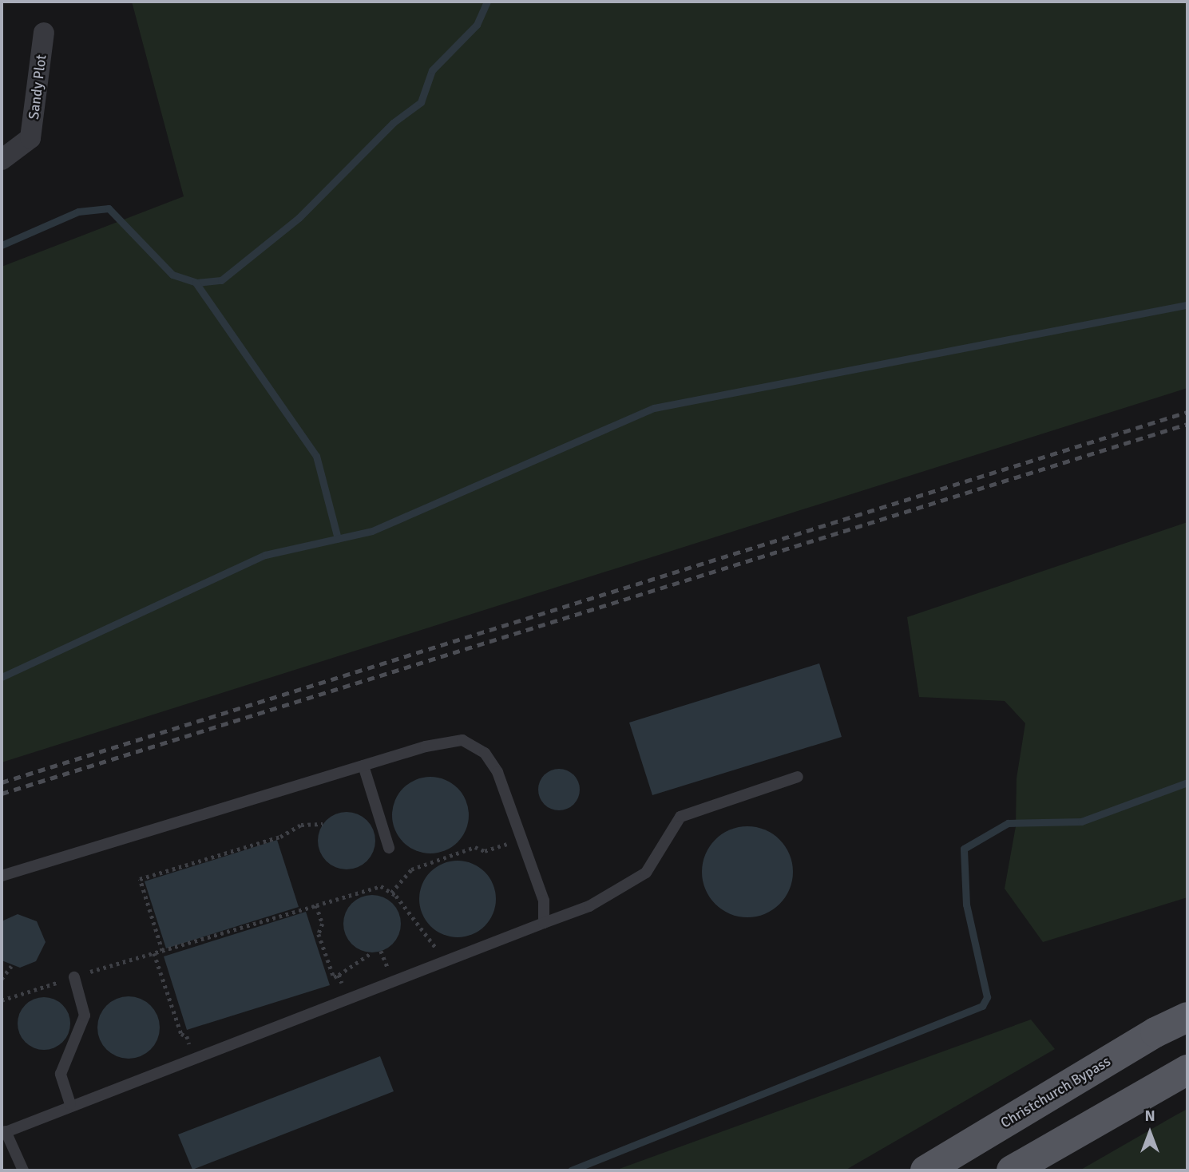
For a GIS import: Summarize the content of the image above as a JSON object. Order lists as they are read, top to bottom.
{
  "streets": {
    "main road": ["Christchurch Bypass"],
    "street": ["Sandy Plot"]
  },
  "north": "top"
}
